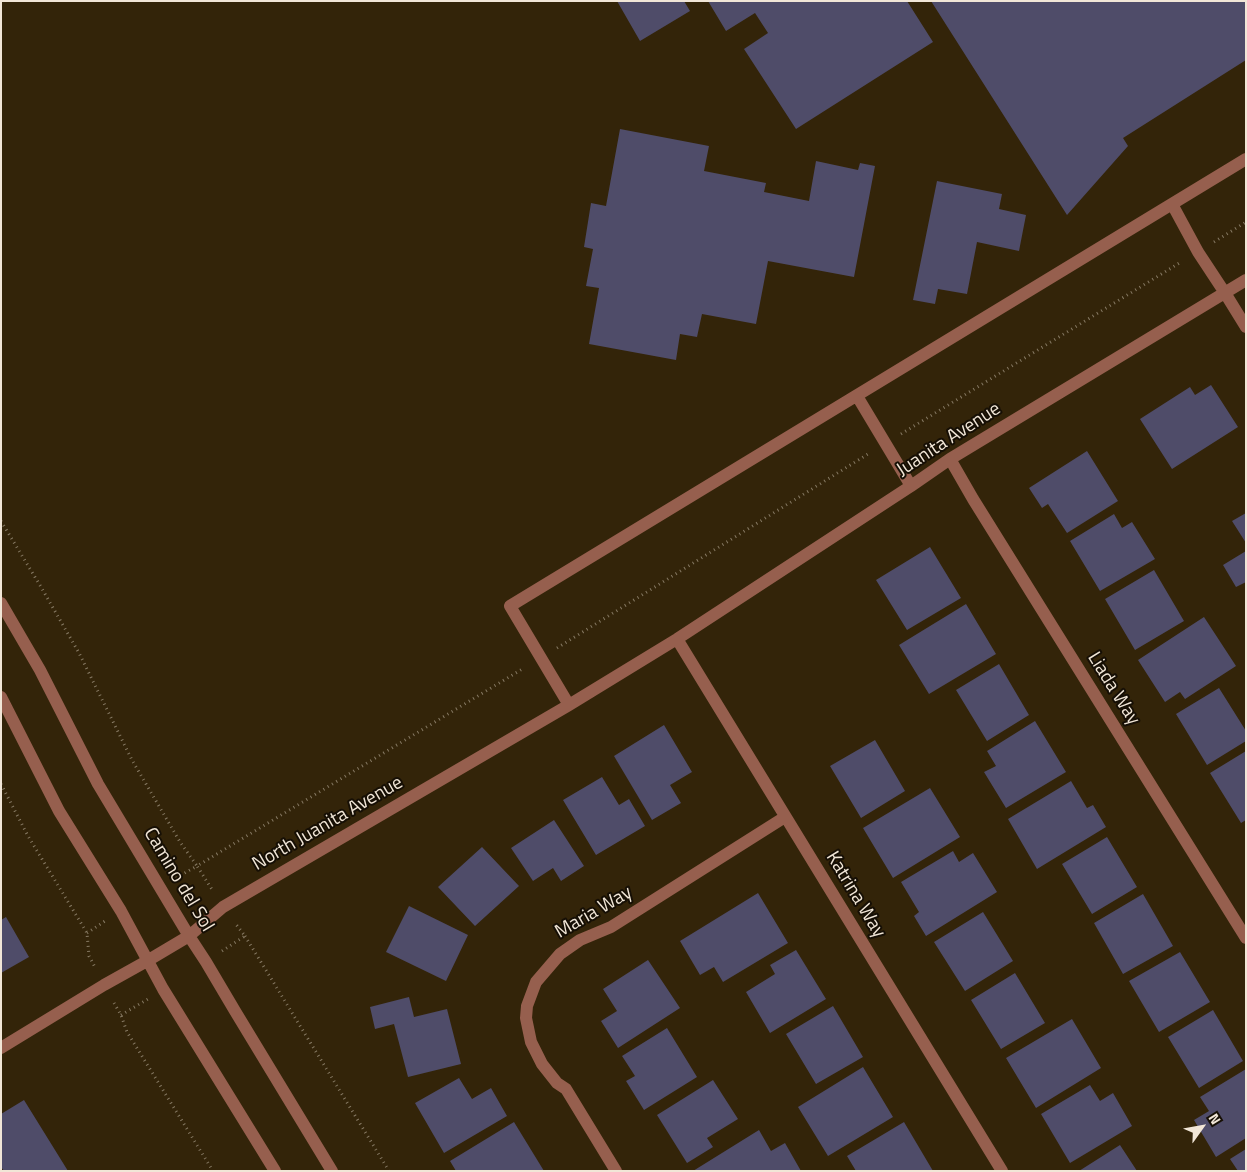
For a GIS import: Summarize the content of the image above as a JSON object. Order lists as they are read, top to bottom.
{
  "streets": {
    "street": [
      "Juanita Avenue",
      "Liada Way",
      "North Juanita Avenue",
      "Camino del Sol",
      "Katrina Way",
      "Maria Way"
    ]
  },
  "crossings": [
    ["Juanita Avenue", "Liada Way"],
    ["Juanita Avenue", "North Juanita Avenue"],
    ["Juanita Avenue", "Katrina Way"],
    ["North Juanita Avenue", "Camino del Sol"],
    ["North Juanita Avenue", "Katrina Way"],
    ["Katrina Way", "Maria Way"]
  ],
  "north": "top right"
}
